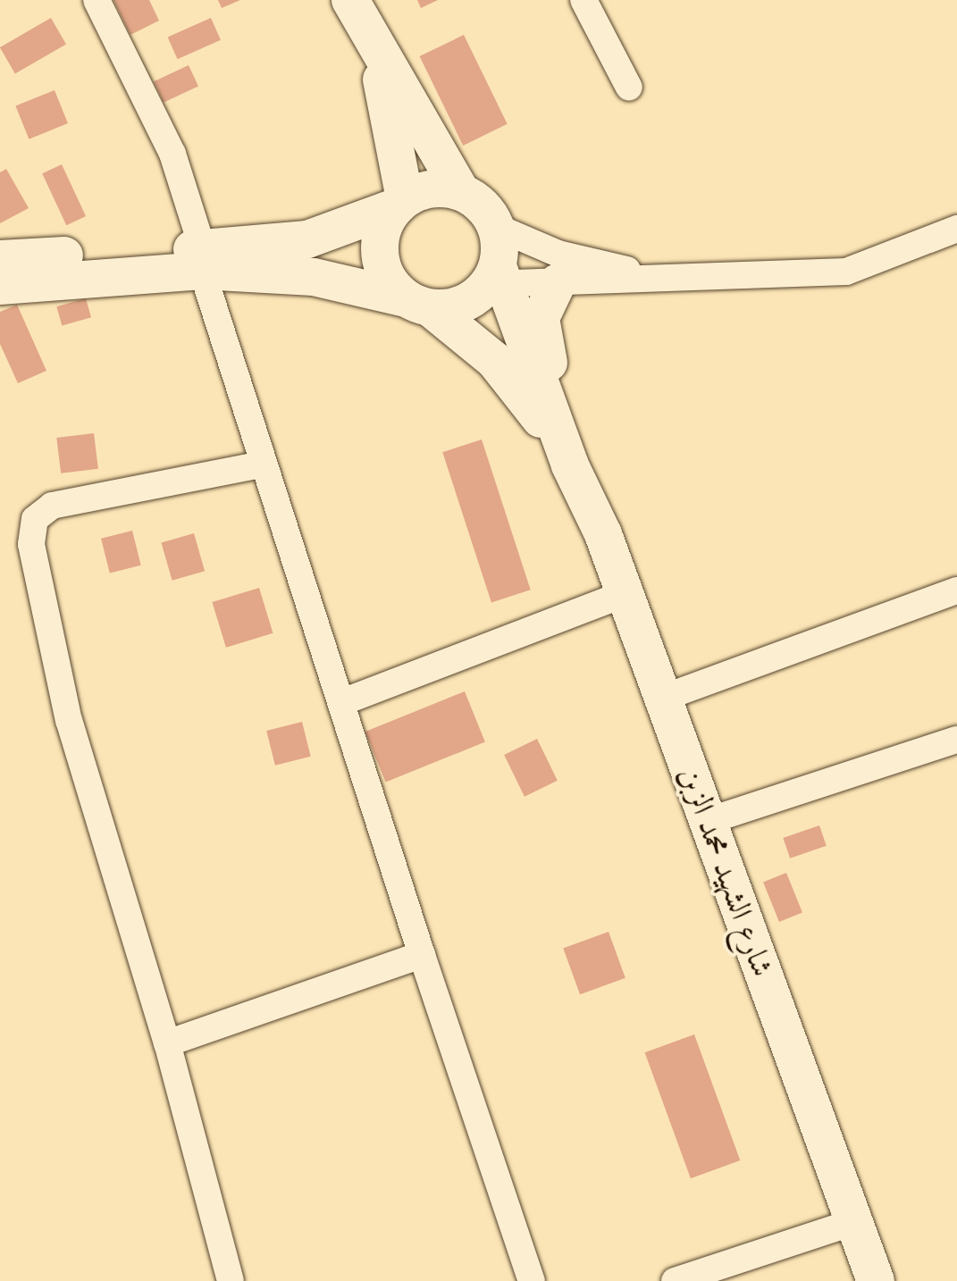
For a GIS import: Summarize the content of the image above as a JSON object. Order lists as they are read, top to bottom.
{
  "streets": {
    "street": ["شارع الشهيد محمد الزبن"]
  }
}
